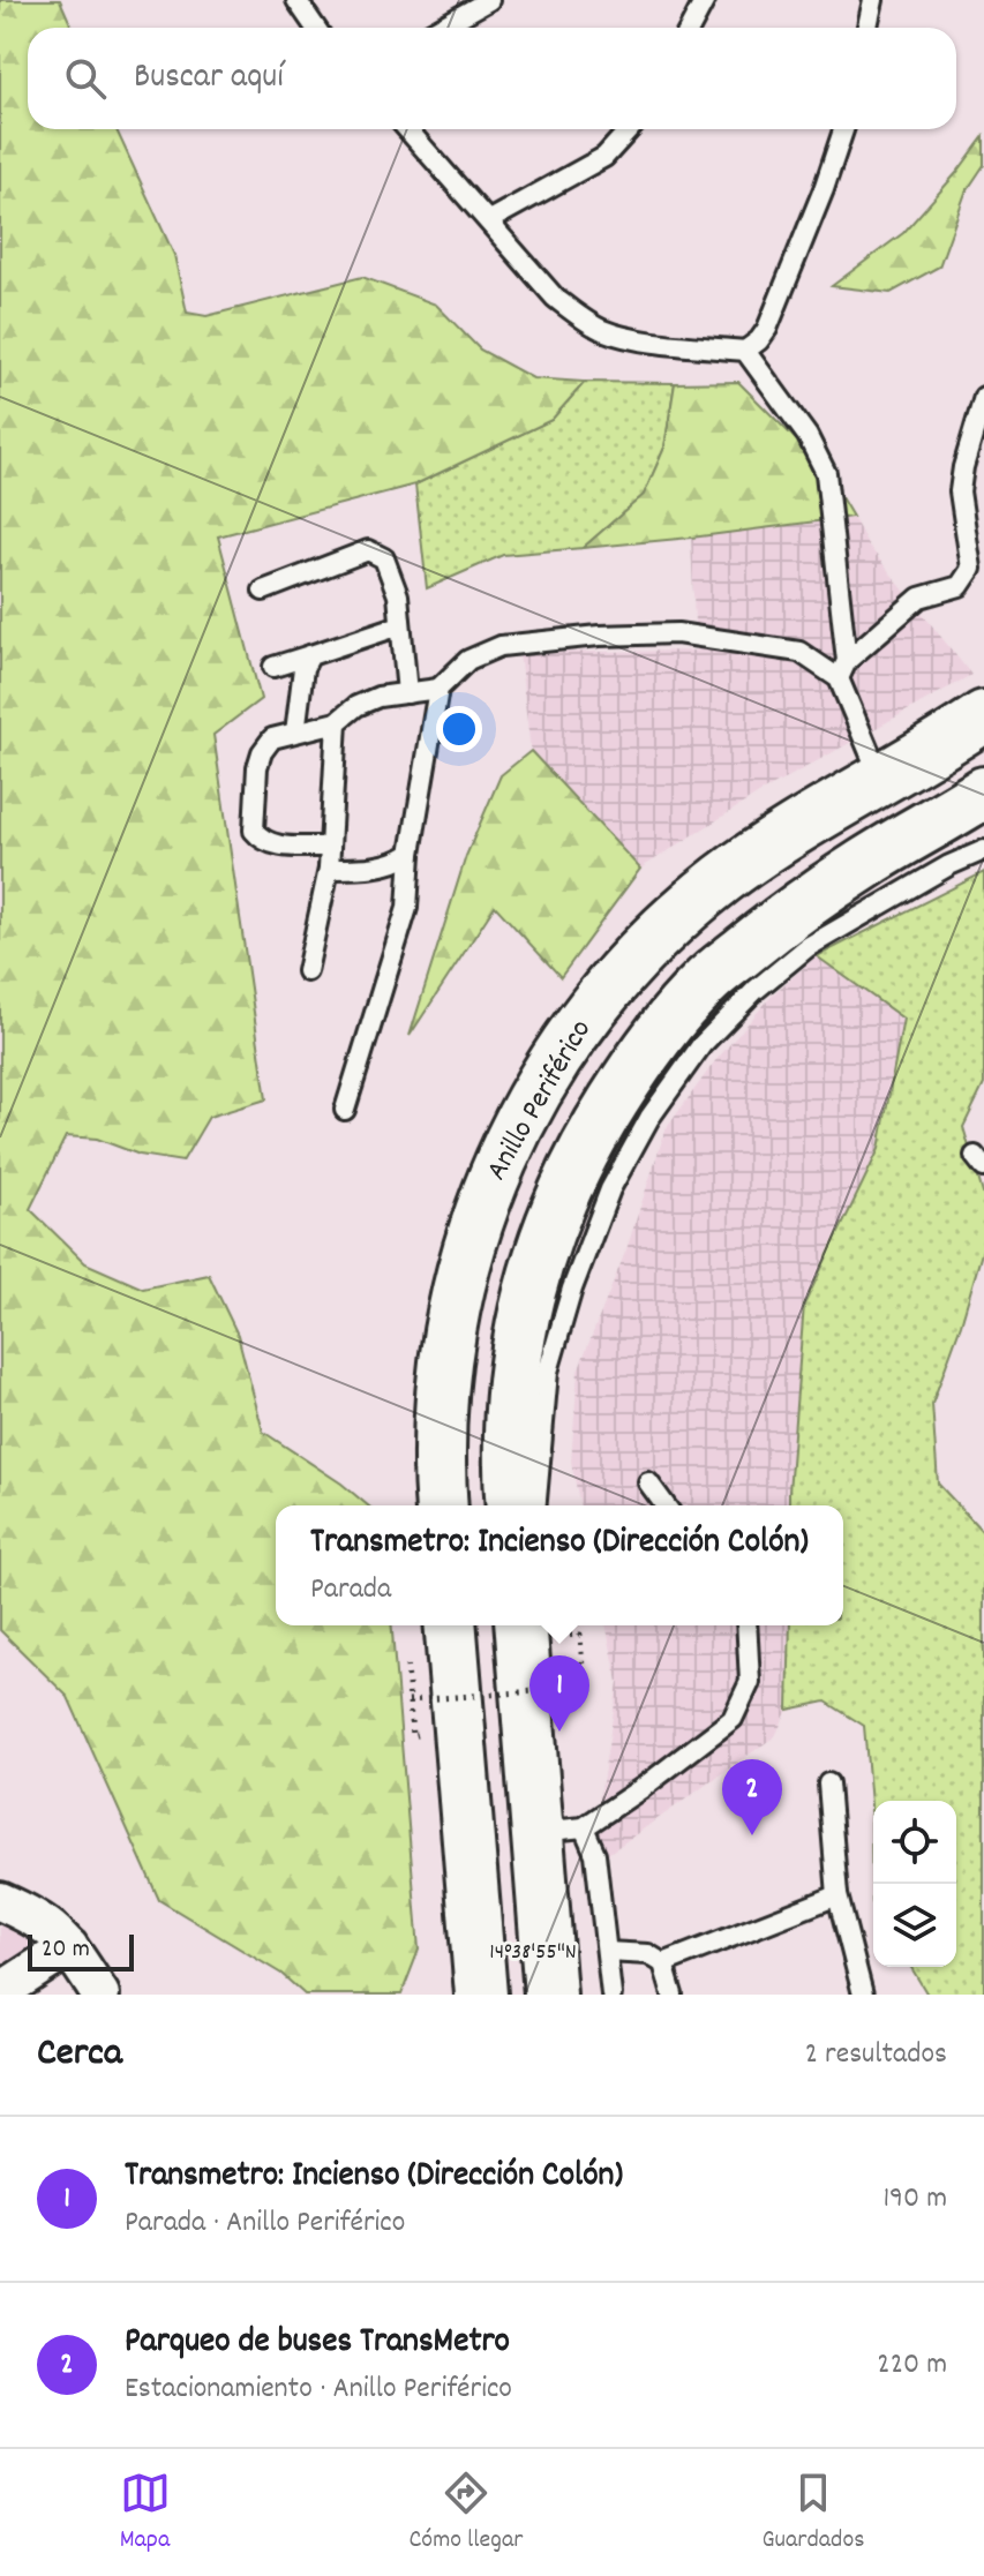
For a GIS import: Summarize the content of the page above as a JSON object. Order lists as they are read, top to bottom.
{
  "streets": {
    "highway": ["Anillo Periférico"]
  },
  "scale_bar": "20 m",
  "page": {
    "search": "Buscar aquí",
    "popup": ["Transmetro: Incienso (Dirección Colón)", "Parada"],
    "pins": ["1", "2"],
    "scale": "20 m",
    "heading": ["Cerca", "2 resultados"],
    "list": [
      {
        "mark": "1",
        "name": "Transmetro: Incienso (Dirección Colón)",
        "note": "Parada · Anillo Periférico",
        "value": "190 m"
      },
      {
        "mark": "2",
        "name": "Parqueo de buses TransMetro",
        "note": "Estacionamiento · Anillo Periférico",
        "value": "220 m"
      }
    ],
    "nav": ["Mapa", "Cómo llegar", "Guardados"]
  },
  "coordinates": ["14°38'55\"N"]
}
